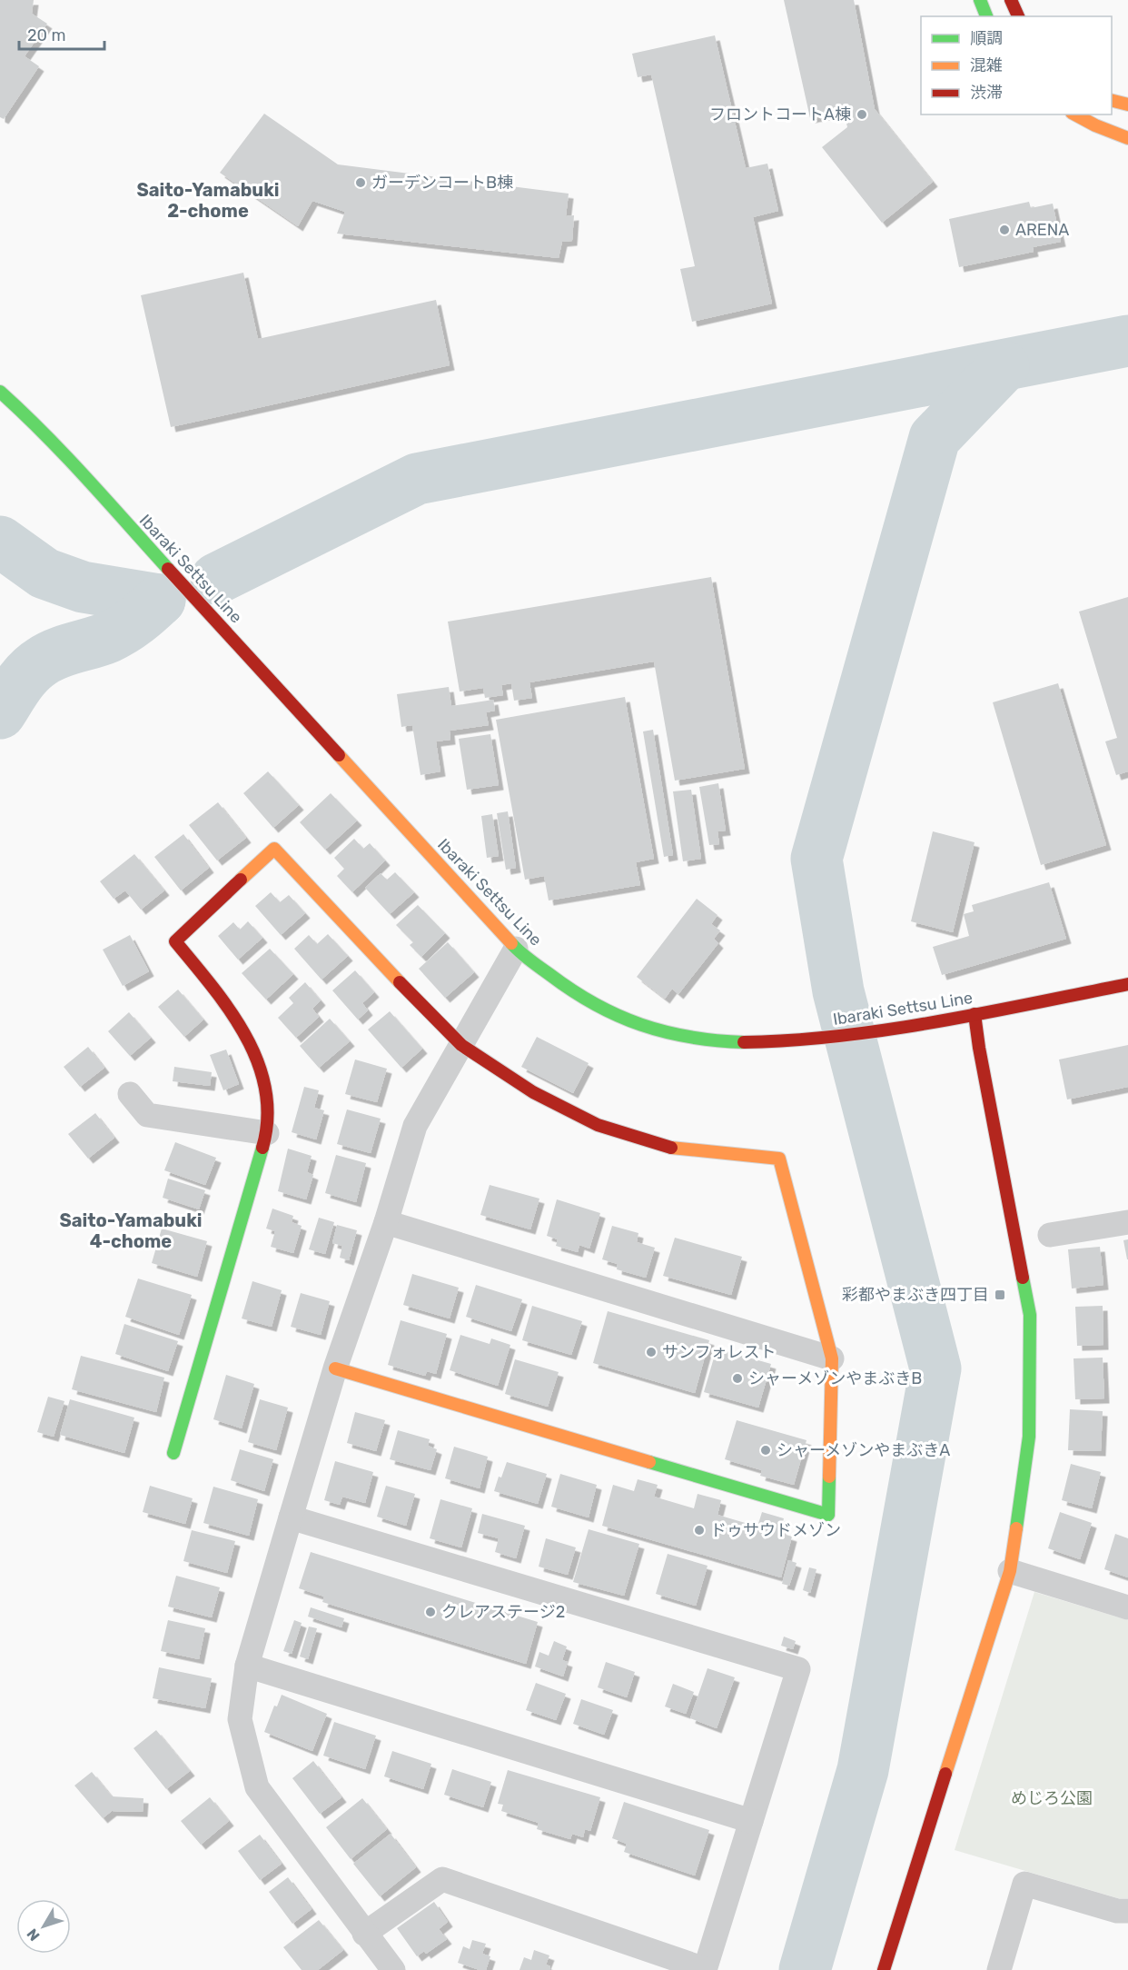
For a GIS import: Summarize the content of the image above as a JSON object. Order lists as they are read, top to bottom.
{
  "streets": {
    "street": ["Ibaraki Settsu Line"]
  },
  "districts": ["Saito-Yamabuki 2-chome", "Saito-Yamabuki 4-chome"],
  "parks": ["めじろ公園"],
  "places": {
    "other": [
      "フロントコートA棟",
      "ガーデンコートB棟",
      "ARENA",
      "サンフォレスト",
      "シャーメゾンやまぶきB",
      "シャーメゾンやまぶきA",
      "ドゥサウドメゾン",
      "クレアステージ2"
    ],
    "transit": ["彩都やまぶき四丁目"]
  },
  "legend": ["順調", "混雑", "渋滞"],
  "scale_bar": "20 m",
  "north": "bottom left"
}
